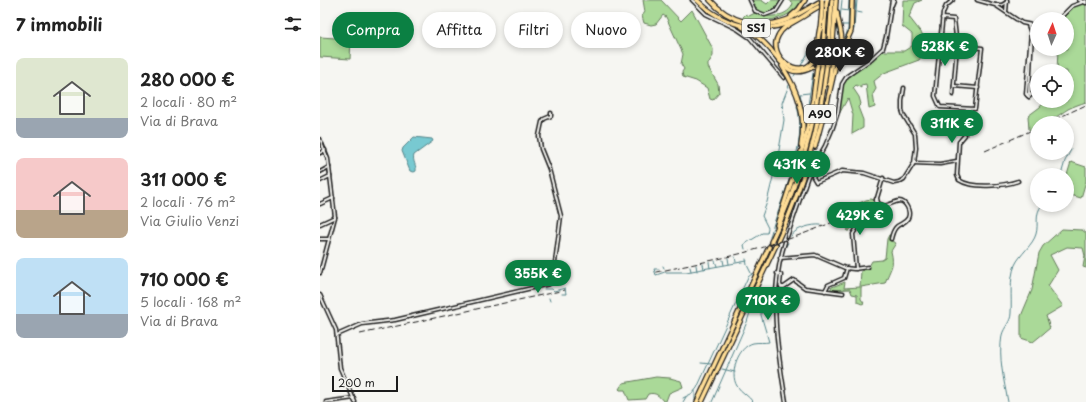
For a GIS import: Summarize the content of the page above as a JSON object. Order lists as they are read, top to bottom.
{
  "streets": {
    "highway": ["SS1", "A90"]
  },
  "scale_bar": "200 m",
  "north": "top",
  "page": {
    "heading": "7 immobili",
    "map_buttons": ["+", "−"],
    "chip": [
      "Compra",
      "Affitta",
      "Filtri",
      "Nuovo"
    ],
    "price": [
      "528K €",
      "280K €",
      "311K €",
      "431K €",
      "429K €",
      "355K €",
      "710K €"
    ],
    "list": [
      {
        "name": "280 000 €",
        "note": "2 locali · 80 m² · Via di Brava"
      },
      {
        "name": "311 000 €",
        "note": "2 locali · 76 m² · Via Giulio Venzi"
      },
      {
        "name": "710 000 €",
        "note": "5 locali · 168 m² · Via di Brava"
      }
    ],
    "scale": "200 m"
  }
}
